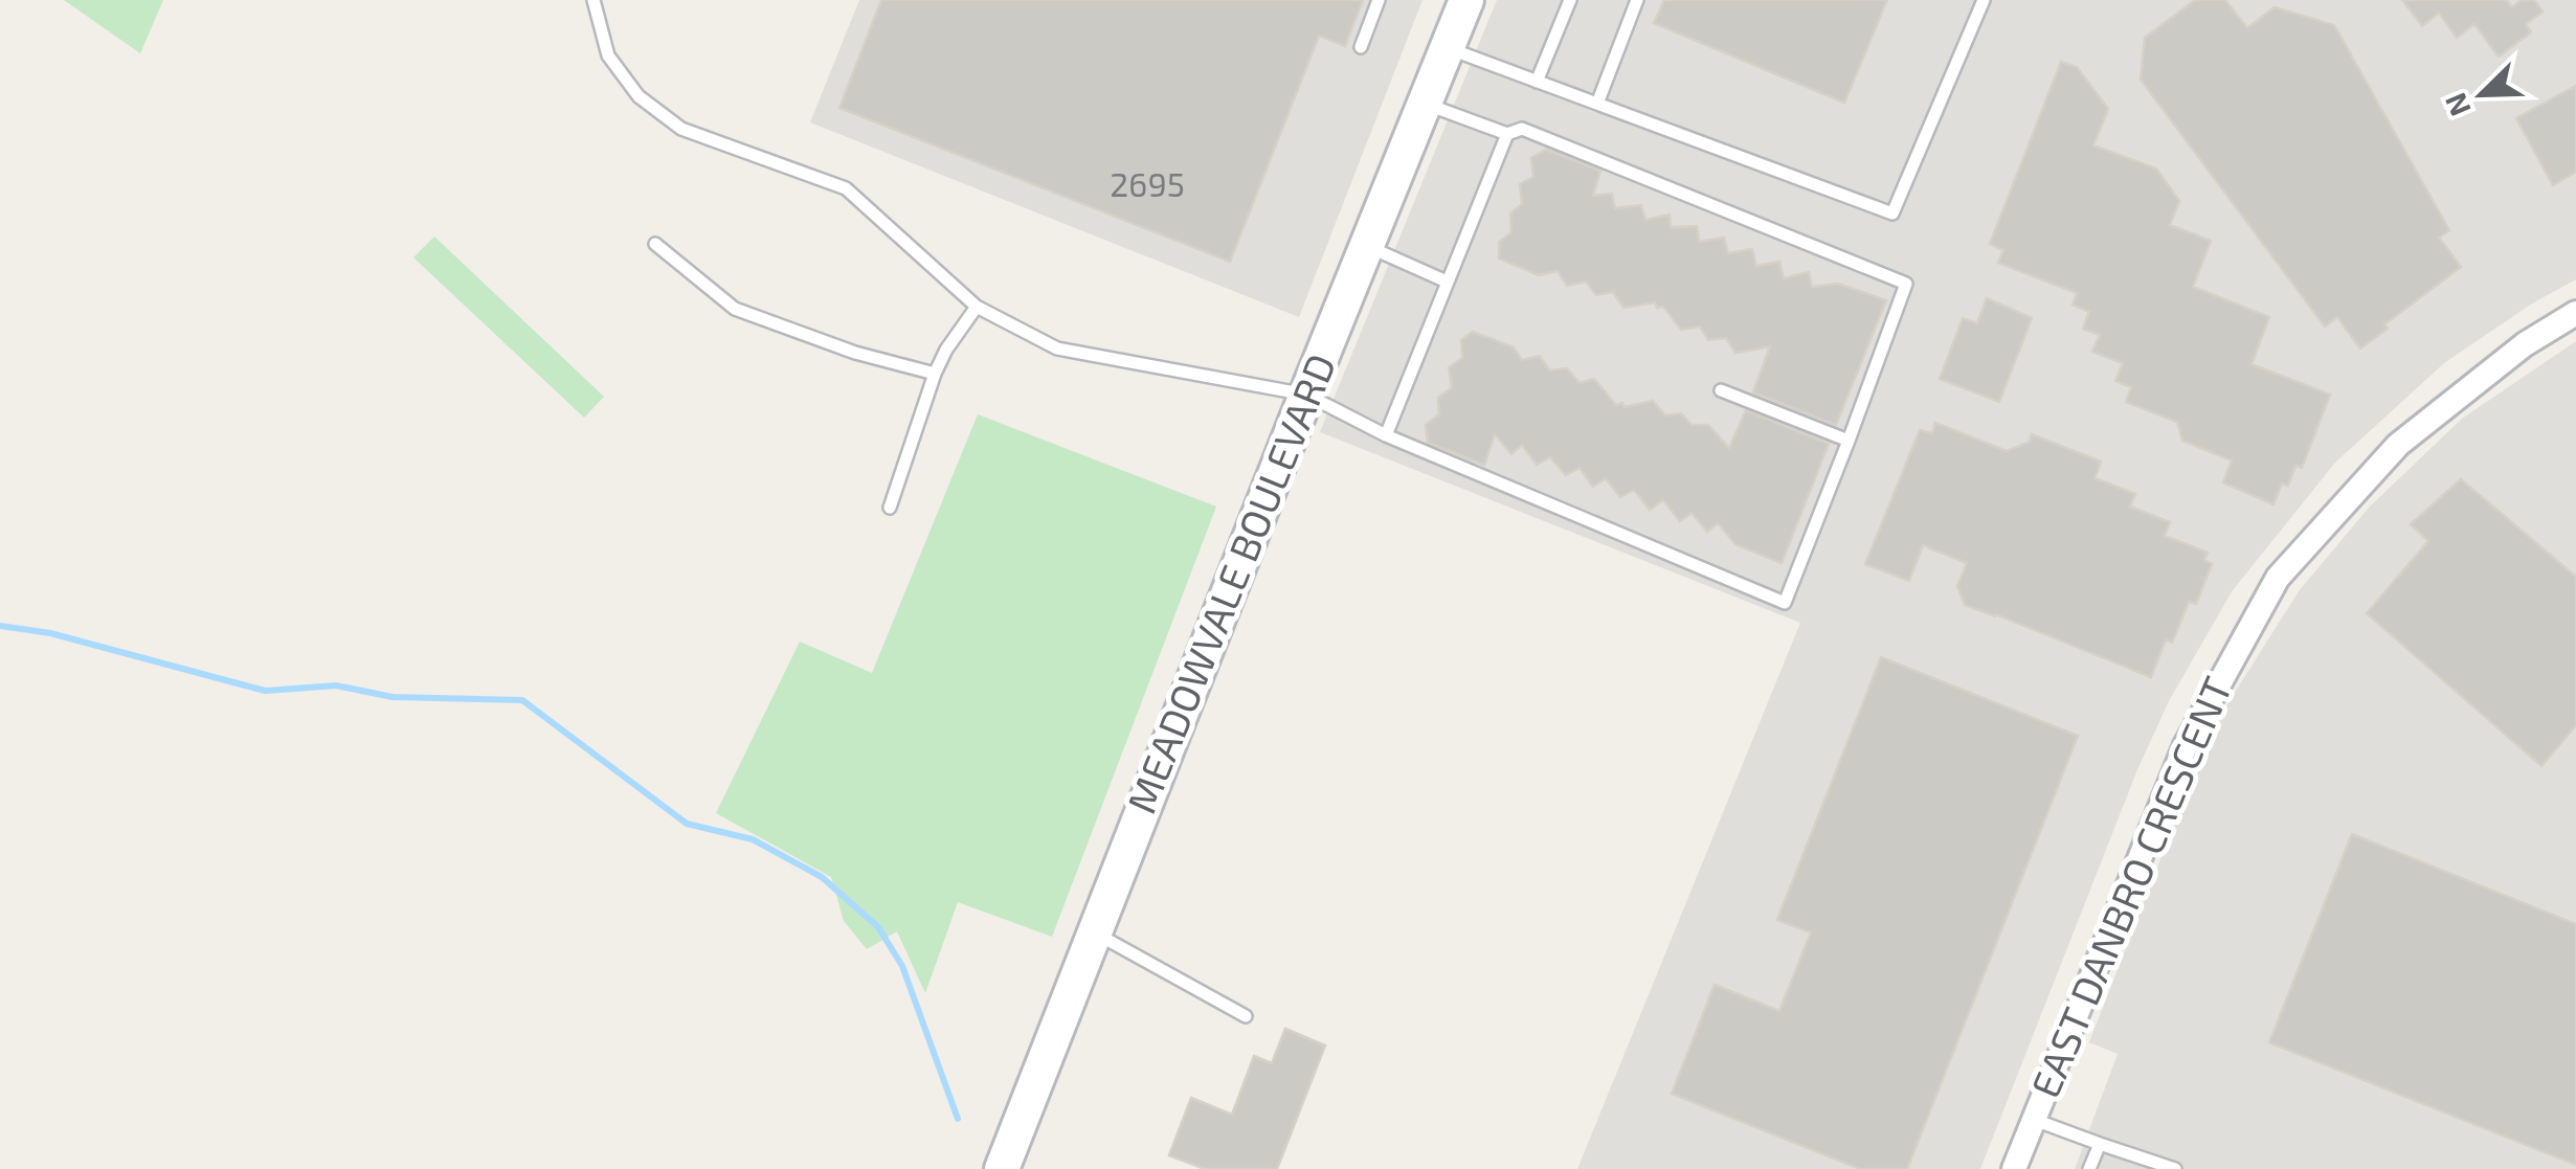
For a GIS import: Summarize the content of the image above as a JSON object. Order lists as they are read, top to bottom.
{
  "streets": {
    "main road": ["MEADOWVALE BOULEVARD"],
    "street": ["EAST DANBRO CRESCENT"]
  },
  "house_numbers": ["2695"],
  "north": "bottom left"
}
